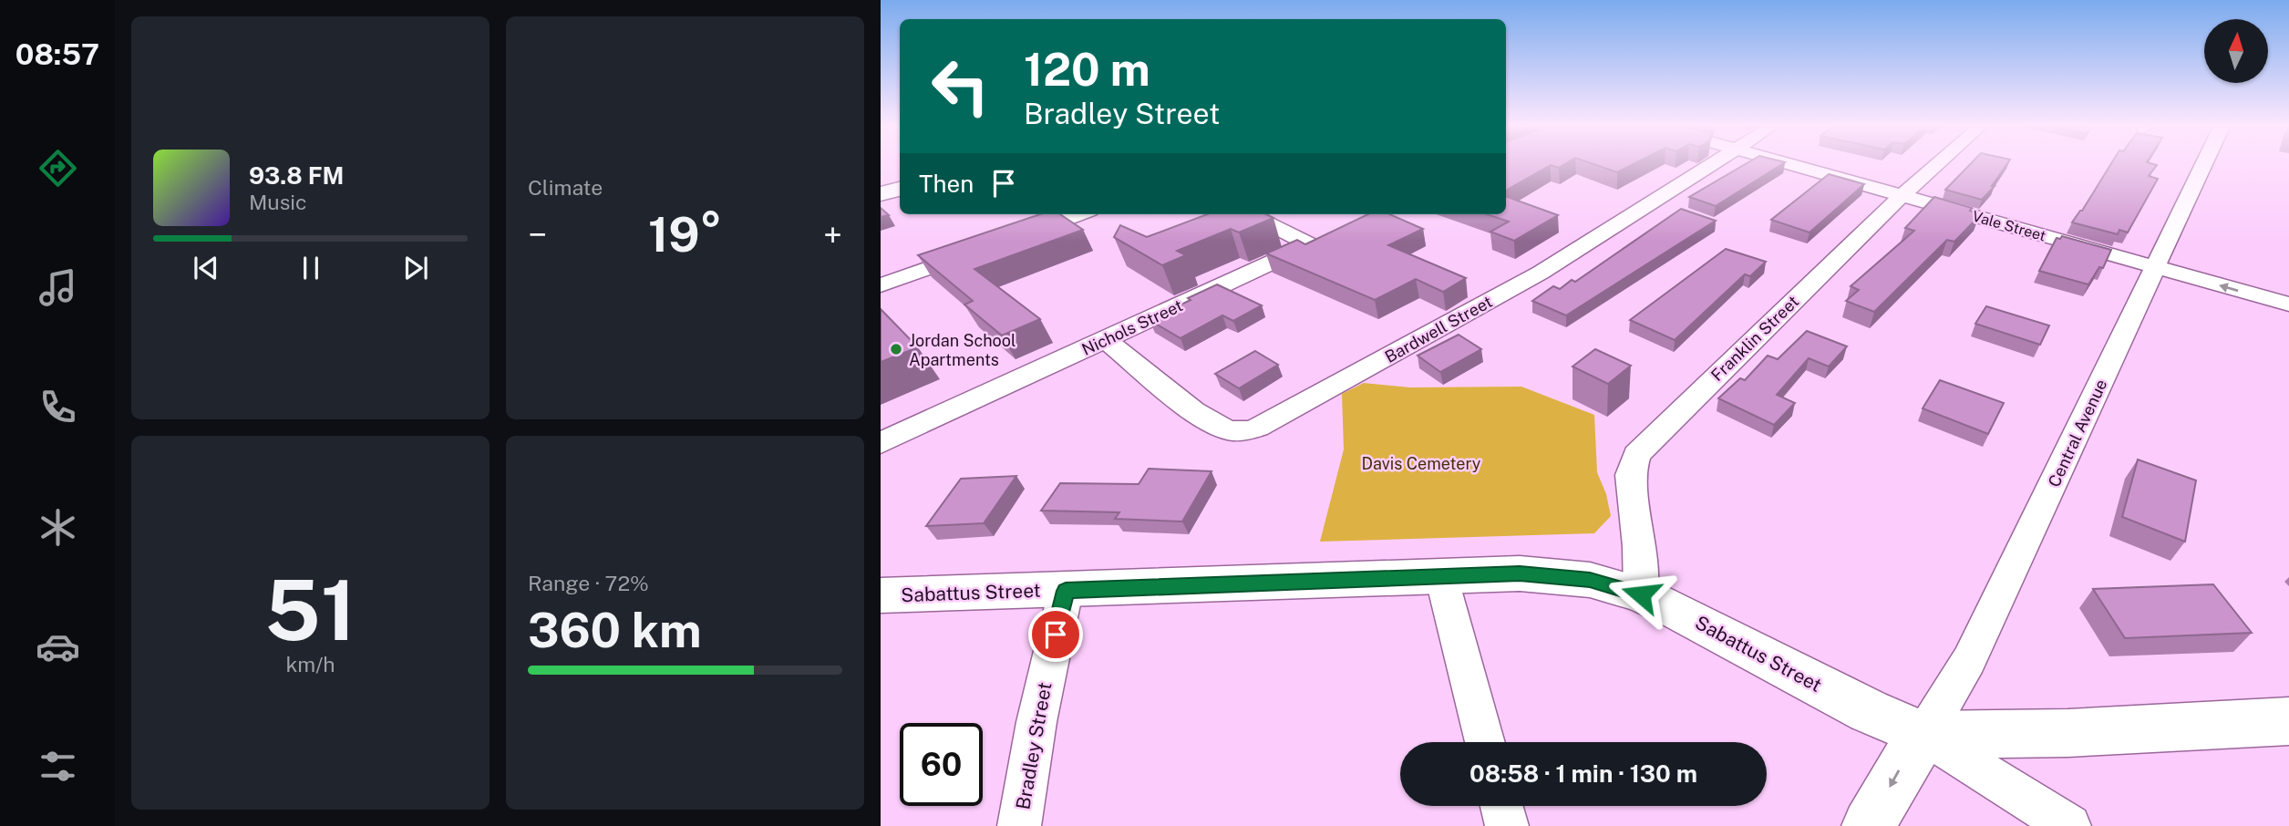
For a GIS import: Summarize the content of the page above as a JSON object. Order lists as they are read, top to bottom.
{
  "streets": {
    "main road": ["Sabattus Street"],
    "street": [
      "Vale Street",
      "Nichols Street",
      "Bardwell Street",
      "Franklin Street",
      "Central Avenue",
      "Bradley Street"
    ]
  },
  "crossings": [
    ["Vale Street", "Franklin Street"],
    ["Vale Street", "Central Avenue"],
    ["Nichols Street", "Bardwell Street"],
    ["Franklin Street", "Sabattus Street"],
    ["Central Avenue", "Sabattus Street"],
    ["Sabattus Street", "Bradley Street"]
  ],
  "parks": ["Davis Cemetery"],
  "places": ["Jordan School Apartments"],
  "north": "top",
  "page": {
    "tabs": "08:57",
    "tile": [
      "Climate",
      ["51", "km/h"],
      ["Range · 72%", "360 km"]
    ],
    "turn": ["120 m", "Bradley Street"],
    "song": ["93.8 FM", "Music"],
    "then": "Then",
    "heat": ["−", "19°", "+"],
    "limit": "60",
    "trip": "08:58 · 1 min · 130 m"
  }
}
